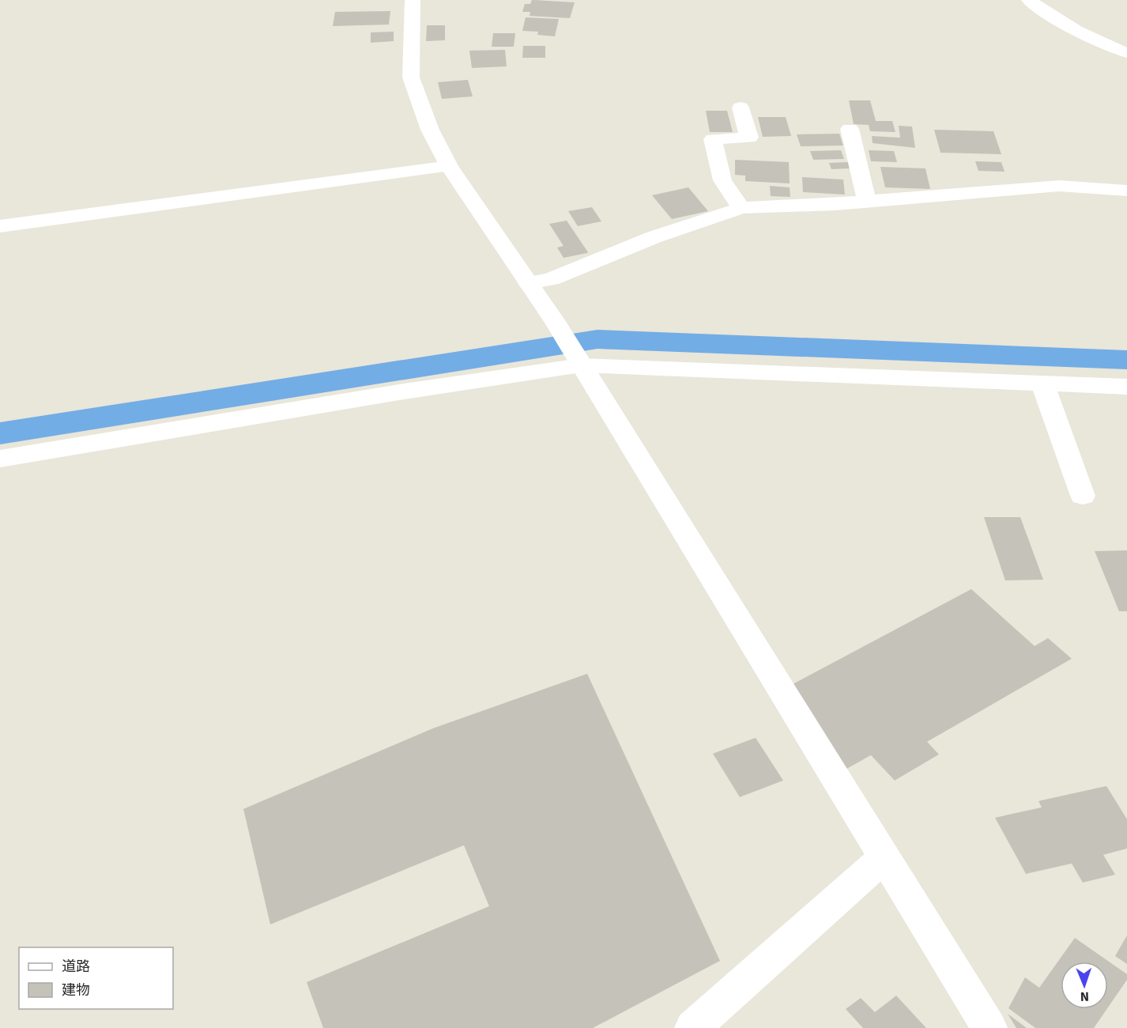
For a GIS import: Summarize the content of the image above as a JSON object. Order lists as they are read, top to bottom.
{
  "legend": ["道路", "建物"],
  "north": "bottom"
}
